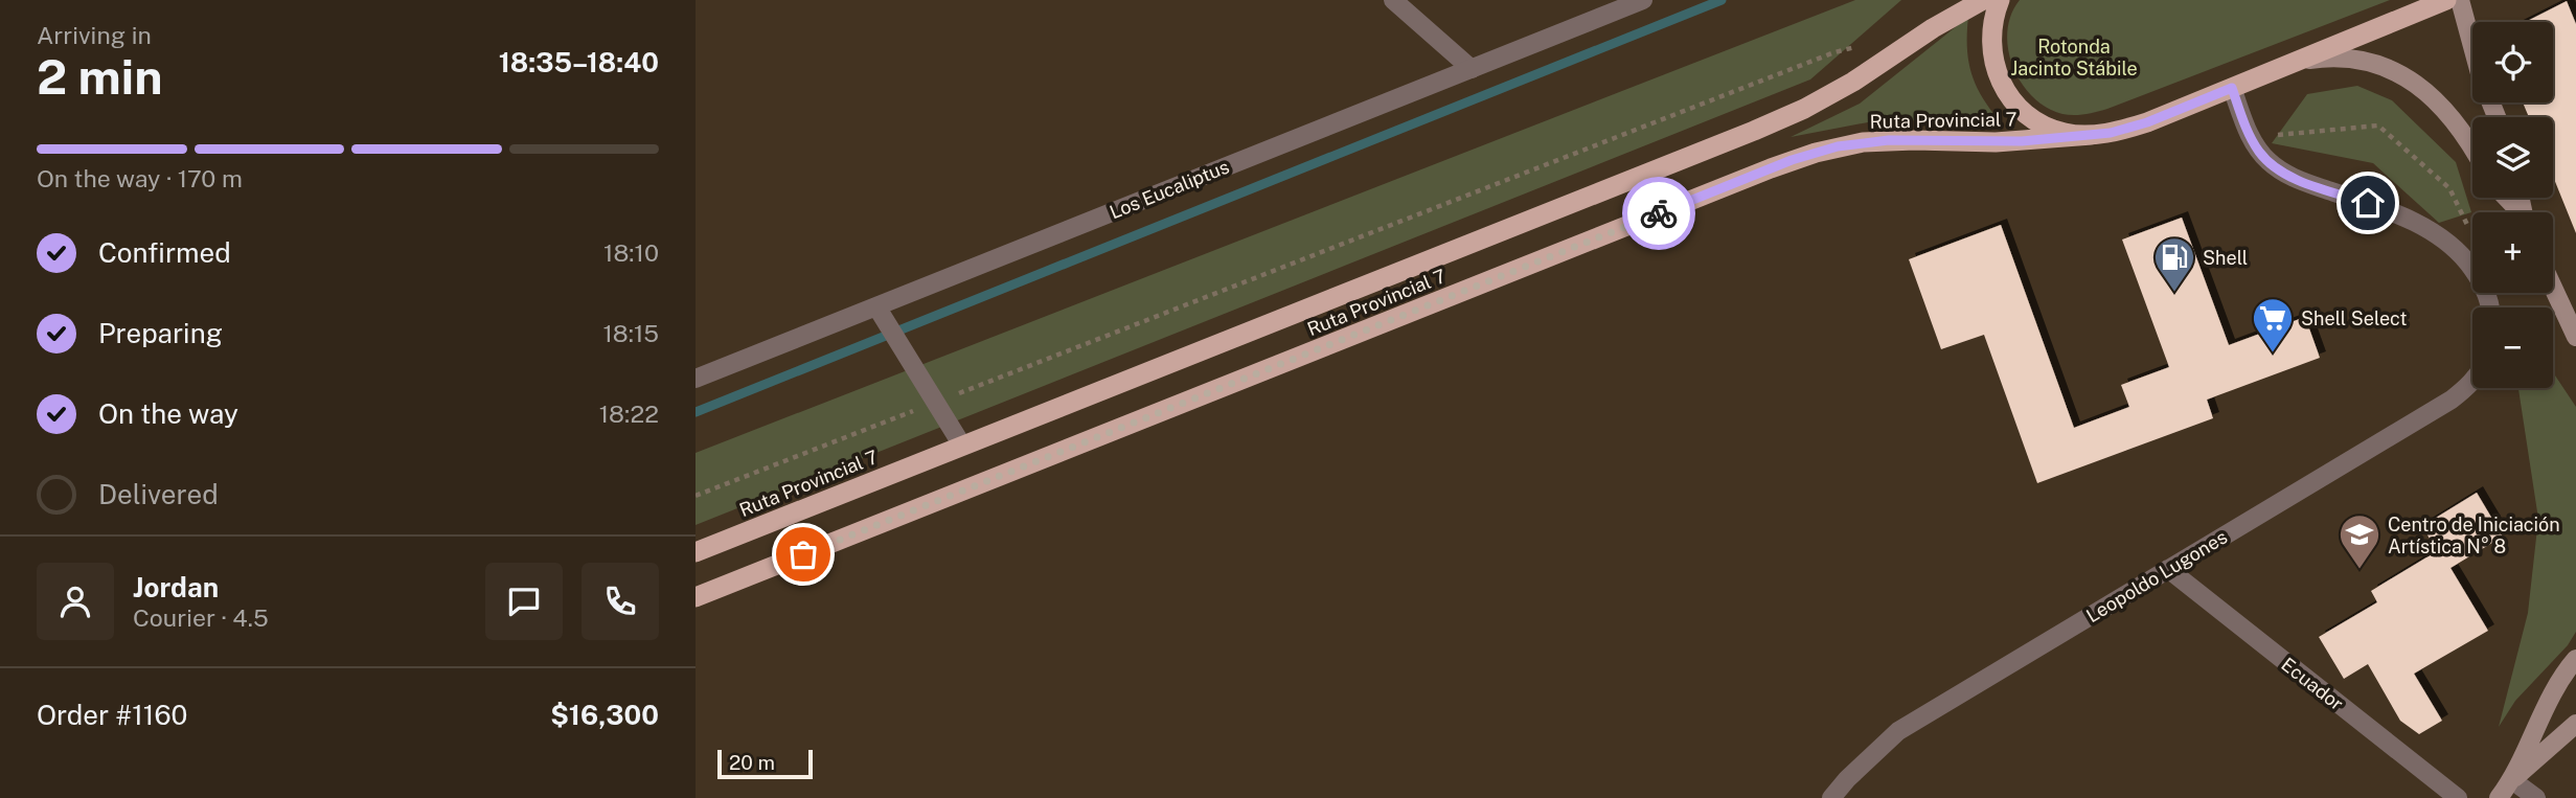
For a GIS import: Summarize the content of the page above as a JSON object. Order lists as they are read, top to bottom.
{
  "streets": {
    "highway": ["Ruta Provincial 7"],
    "street": ["Los Eucaliptus", "Leopoldo Lugones", "Ecuador"]
  },
  "crossings": [
    ["Leopoldo Lugones", "Ecuador"]
  ],
  "parks": ["Rotonda Jacinto Stábile"],
  "places": {
    "fuel station": ["Shell"],
    "supermarket": ["Shell Select"],
    "school or university": ["Centro de Iniciación Artística N° 8"]
  },
  "scale_bar": "20 m",
  "page": {
    "heading": ["2 min", "Arriving in", "18:35–18:40"],
    "panel": [
      "Jordan",
      "Courier · 4.5",
      "Order #1160",
      "$16,300"
    ],
    "map_buttons": ["+", "−"],
    "bar": "On the way · 170 m",
    "list": [
      ["Confirmed", "18:10"],
      ["Preparing", "18:15"],
      ["On the way", "18:22"],
      "Delivered"
    ],
    "scale": "20 m"
  }
}
